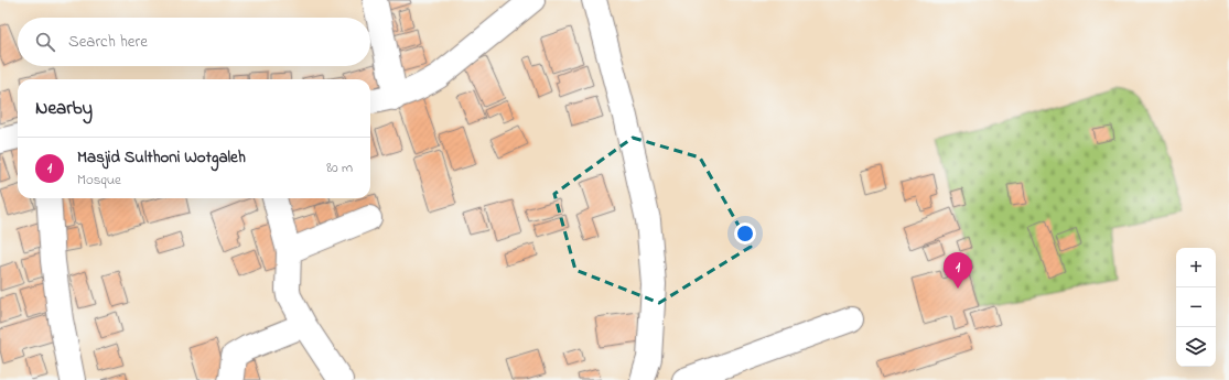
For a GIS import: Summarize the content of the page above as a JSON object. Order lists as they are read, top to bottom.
{
  "page": {
    "search": "Search here",
    "heading": "Nearby",
    "list": [
      {
        "mark": "1",
        "name": "Masjid Sulthoni Wotgaleh",
        "note": "Mosque",
        "value": "80 m"
      }
    ],
    "map_buttons": ["+", "−"],
    "pins": "1"
  }
}
